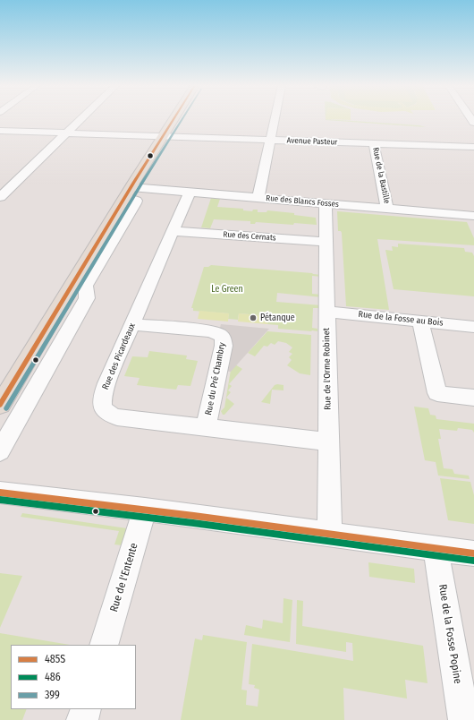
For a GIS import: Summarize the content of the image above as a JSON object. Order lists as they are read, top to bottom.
{
  "streets": {
    "street": [
      "Avenue Pasteur",
      "Rue de la Bastille",
      "Rue des Blancs Fosses",
      "Rue des Cernats",
      "Rue de la Fosse au Bois",
      "Rue des Picardeaux",
      "Rue de l'Orme Robinet",
      "Rue du Pré Chambry",
      "Rue de l'Entente",
      "Rue de la Fosse Popine"
    ]
  },
  "crossings": [
    ["Avenue Pasteur", "Rue de la Bastille"],
    ["Rue de la Bastille", "Rue des Blancs Fosses"],
    ["Rue des Blancs Fosses", "Rue des Picardeaux"],
    ["Rue des Blancs Fosses", "Rue de l'Orme Robinet"],
    ["Rue des Cernats", "Rue des Picardeaux"],
    ["Rue des Cernats", "Rue de l'Orme Robinet"],
    ["Rue de la Fosse au Bois", "Rue de l'Orme Robinet"],
    ["Rue des Picardeaux", "Rue de l'Orme Robinet"],
    ["Rue des Picardeaux", "Rue du Pré Chambry"]
  ],
  "parks": ["Le Green"],
  "places": ["Pétanque"],
  "lines": ["transit line 485S", "transit line 399", "transit line 486"],
  "legend": ["485S", "486", "399"]
}
